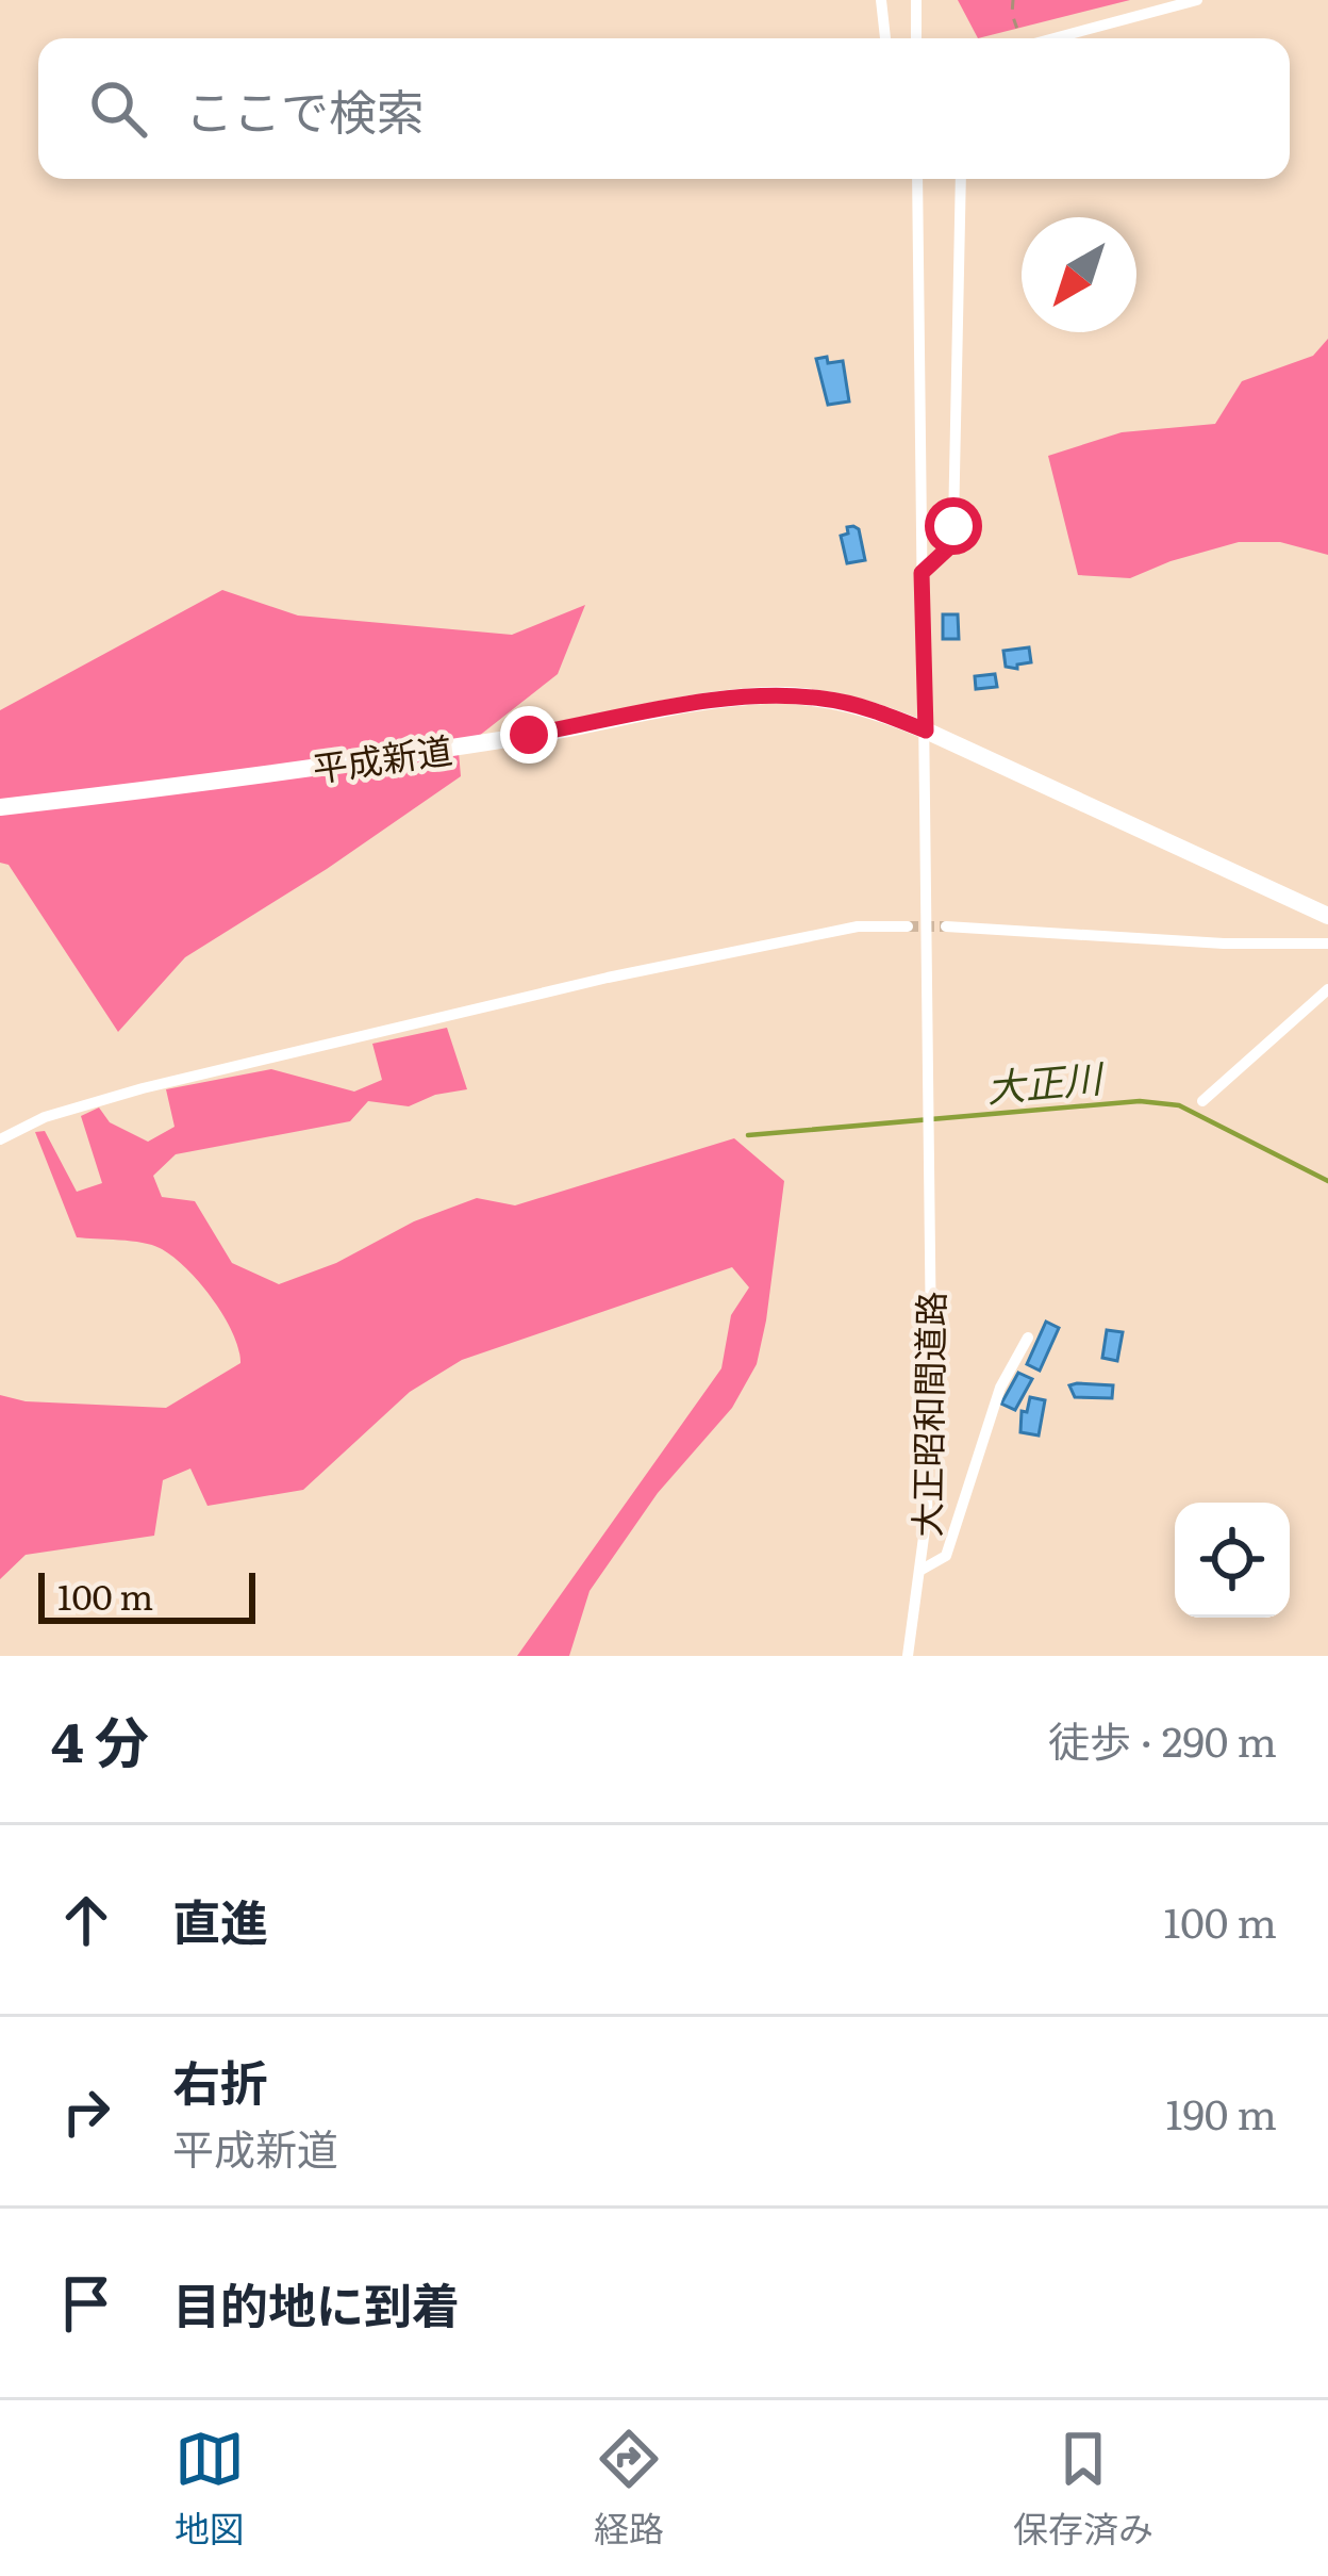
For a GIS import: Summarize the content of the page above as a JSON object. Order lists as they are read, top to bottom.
{
  "streets": {
    "street": ["平成新道", "大正昭和間道路"]
  },
  "crossings": [
    ["平成新道", "大正昭和間道路"]
  ],
  "water": ["大正川"],
  "scale_bar": "100 m",
  "north": "bottom left",
  "page": {
    "search": "ここで検索",
    "scale": "100 m",
    "heading": ["4 分", "徒歩 · 290 m"],
    "list": [
      ["直進", "100 m"],
      ["右折", "平成新道", "190 m"],
      "目的地に到着"
    ],
    "nav": ["地図", "経路", "保存済み"]
  }
}
